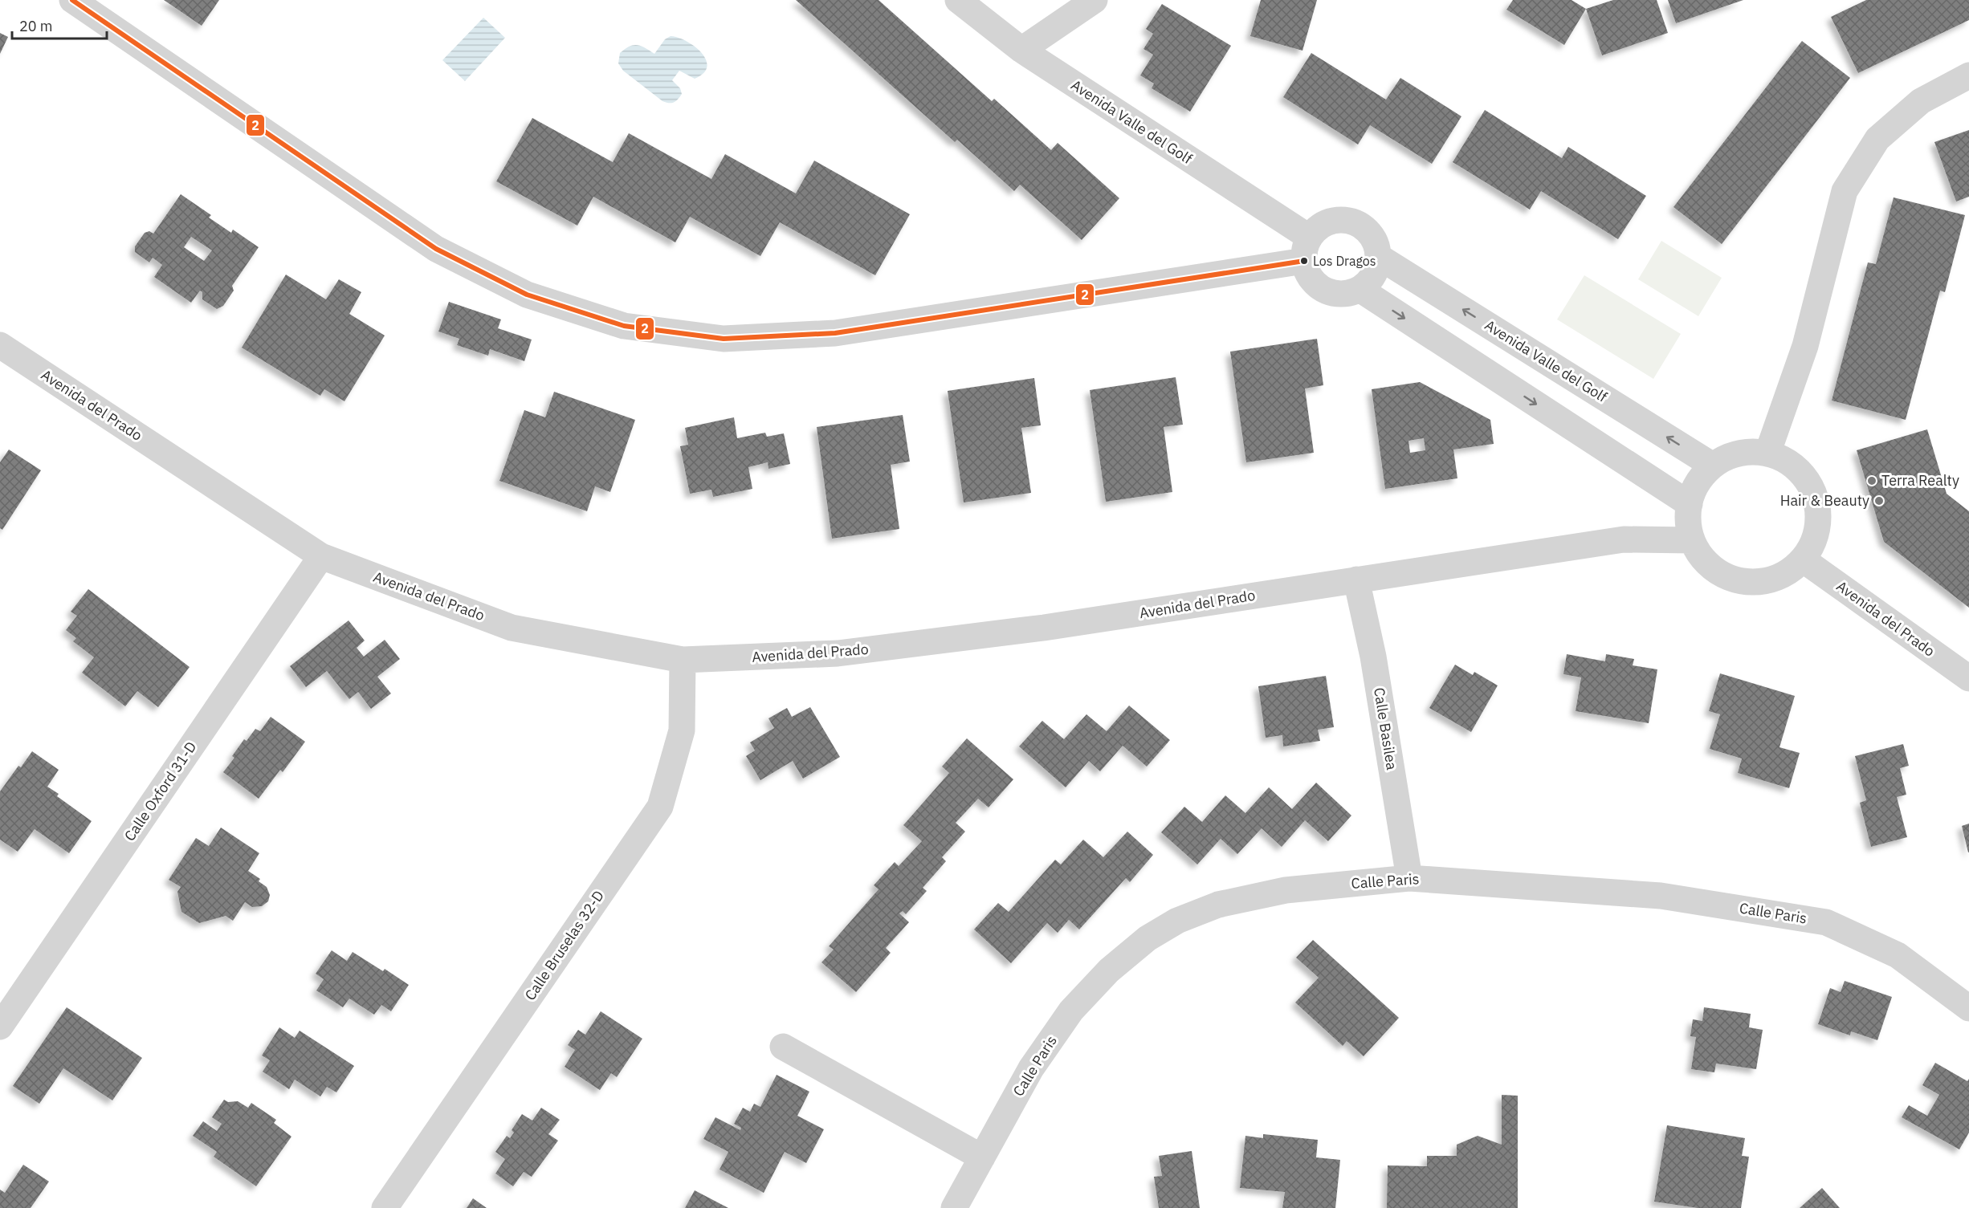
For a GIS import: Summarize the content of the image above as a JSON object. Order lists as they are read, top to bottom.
{
  "streets": {
    "street": [
      "Avenida Valle del Golf",
      "Avenida del Prado",
      "Calle Basilea",
      "Calle Oxford 31-D",
      "Calle Paris",
      "Calle Bruselas 32-D"
    ]
  },
  "crossings": [
    ["Avenida Valle del Golf", "Avenida del Prado"],
    ["Avenida del Prado", "Calle Basilea"],
    ["Avenida del Prado", "Calle Oxford 31-D"],
    ["Avenida del Prado", "Calle Bruselas 32-D"],
    ["Calle Basilea", "Calle Paris"]
  ],
  "places": ["Los Dragos", "Terra Realty", "Hair & Beauty"],
  "lines": ["transit line 2"],
  "scale_bar": "20 m"
}
